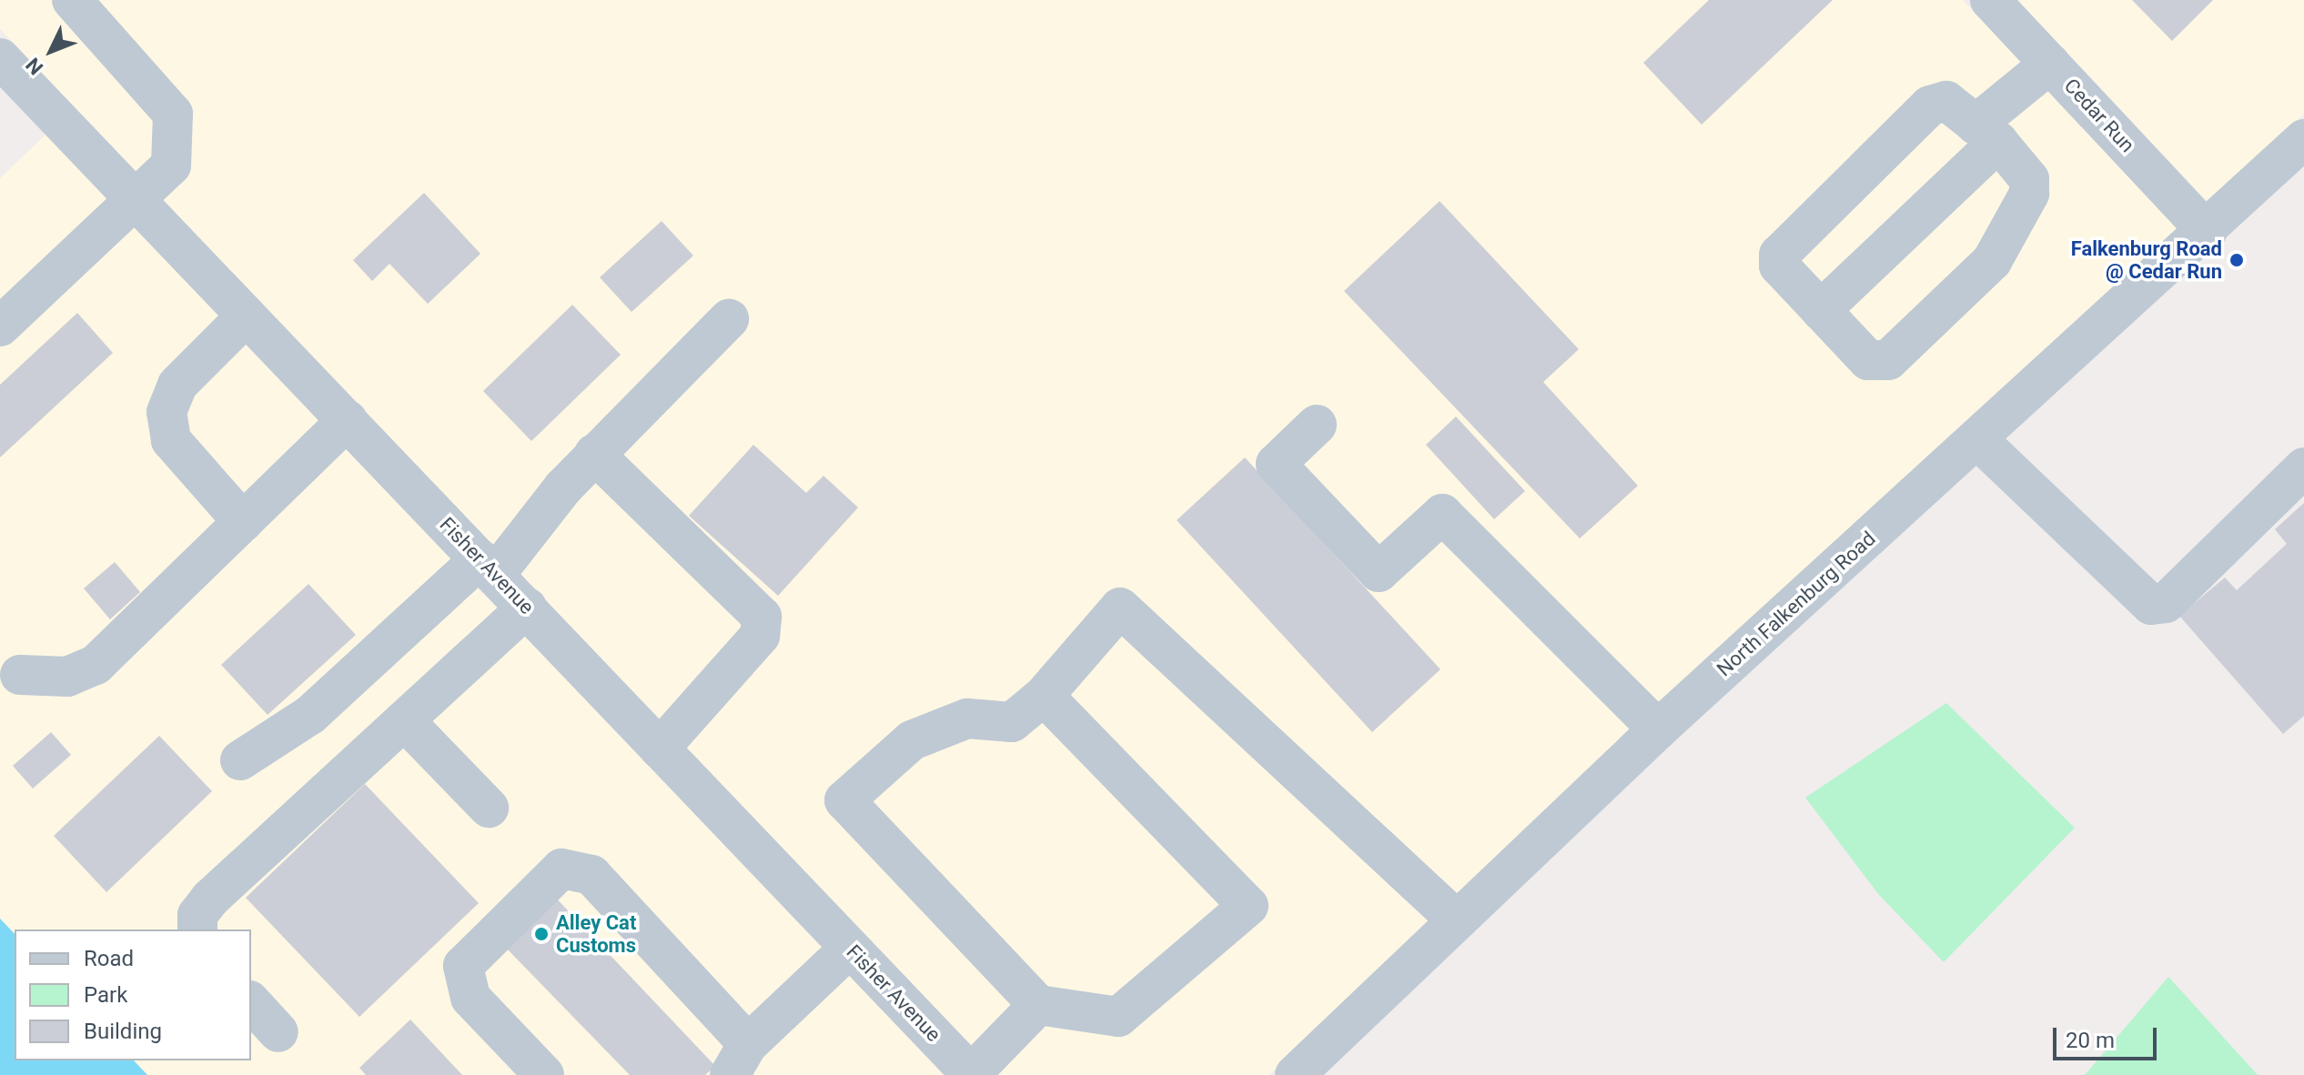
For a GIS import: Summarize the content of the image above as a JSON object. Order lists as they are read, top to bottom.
{
  "streets": {
    "street": ["Cedar Run", "Fisher Avenue", "North Falkenburg Road"]
  },
  "crossings": [
    ["Cedar Run", "North Falkenburg Road"]
  ],
  "places": ["Falkenburg Road @ Cedar Run", "Alley Cat Customs"],
  "legend": ["Road", "Park", "Building"],
  "scale_bar": "20 m",
  "north": "bottom left"
}
